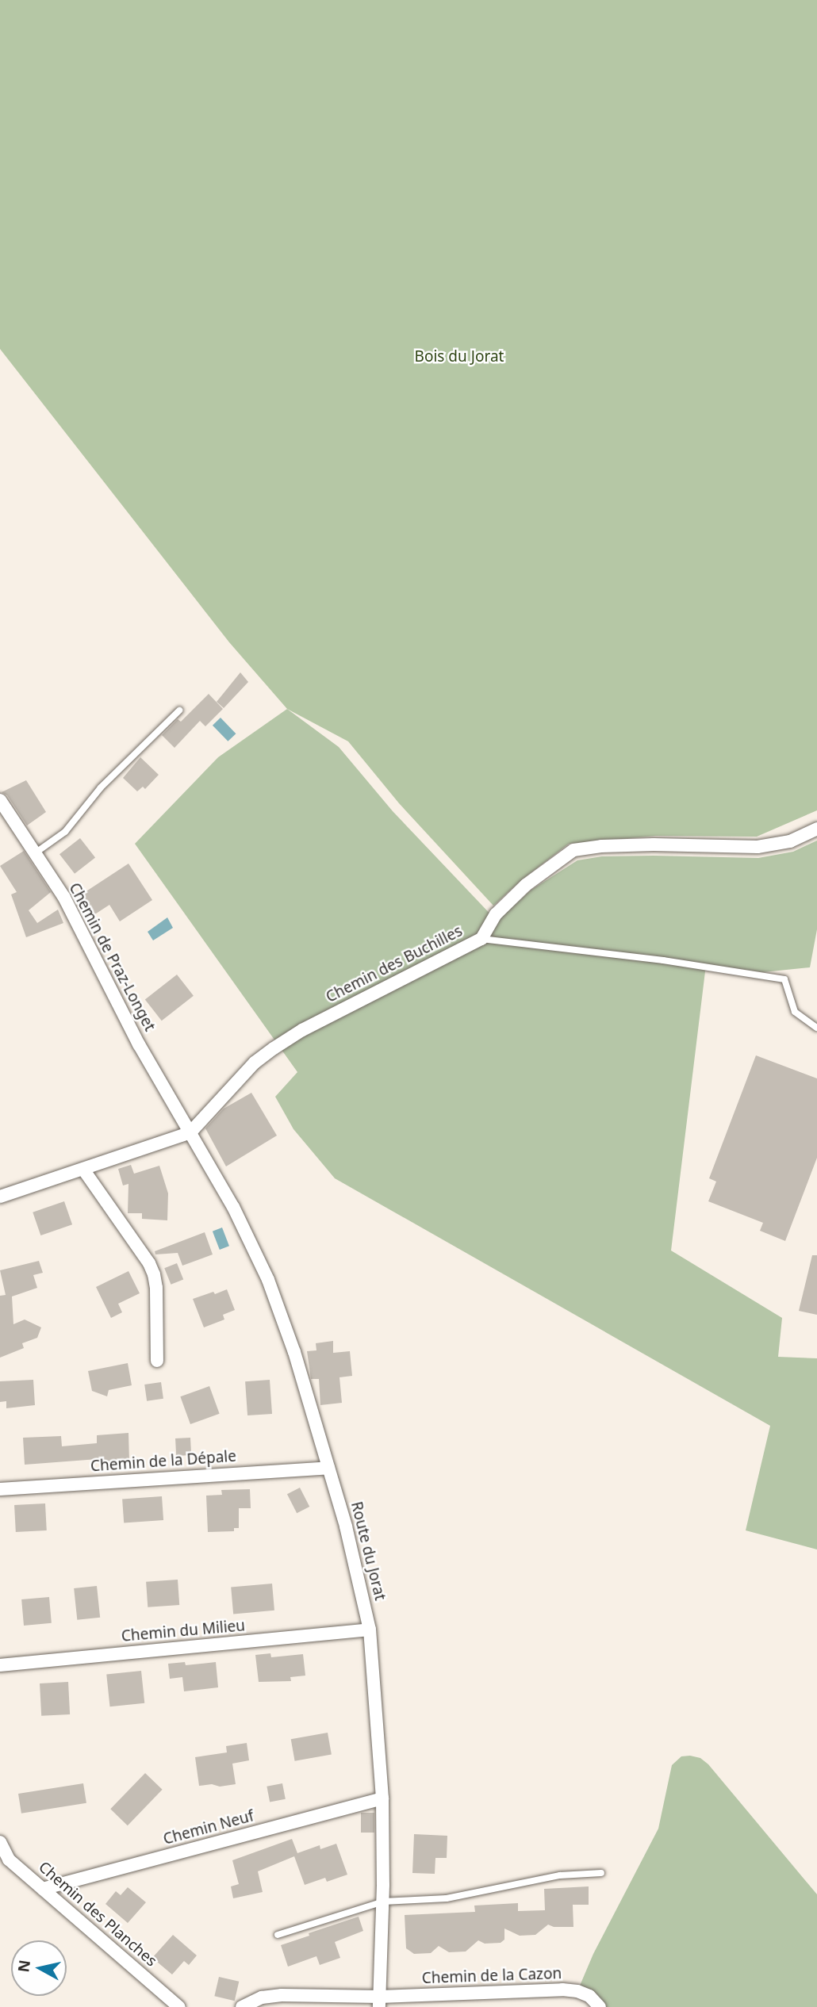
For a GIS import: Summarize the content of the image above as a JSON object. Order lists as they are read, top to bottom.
{
  "streets": {
    "street": [
      "Chemin de Praz-Longet",
      "Chemin des Buchilles",
      "Chemin de la Dépale",
      "Route du Jorat",
      "Chemin du Milieu",
      "Chemin Neuf",
      "Chemin des Planches",
      "Chemin de la Cazon"
    ]
  },
  "crossings": [
    ["Chemin de Praz-Longet", "Chemin des Buchilles"],
    ["Chemin de Praz-Longet", "Route du Jorat"],
    ["Chemin des Buchilles", "Route du Jorat"],
    ["Chemin de la Dépale", "Route du Jorat"],
    ["Route du Jorat", "Chemin du Milieu"],
    ["Route du Jorat", "Chemin Neuf"],
    ["Route du Jorat", "Chemin de la Cazon"],
    ["Chemin Neuf", "Chemin des Planches"]
  ],
  "parks": ["Bois du Jorat"],
  "north": "left"
}
